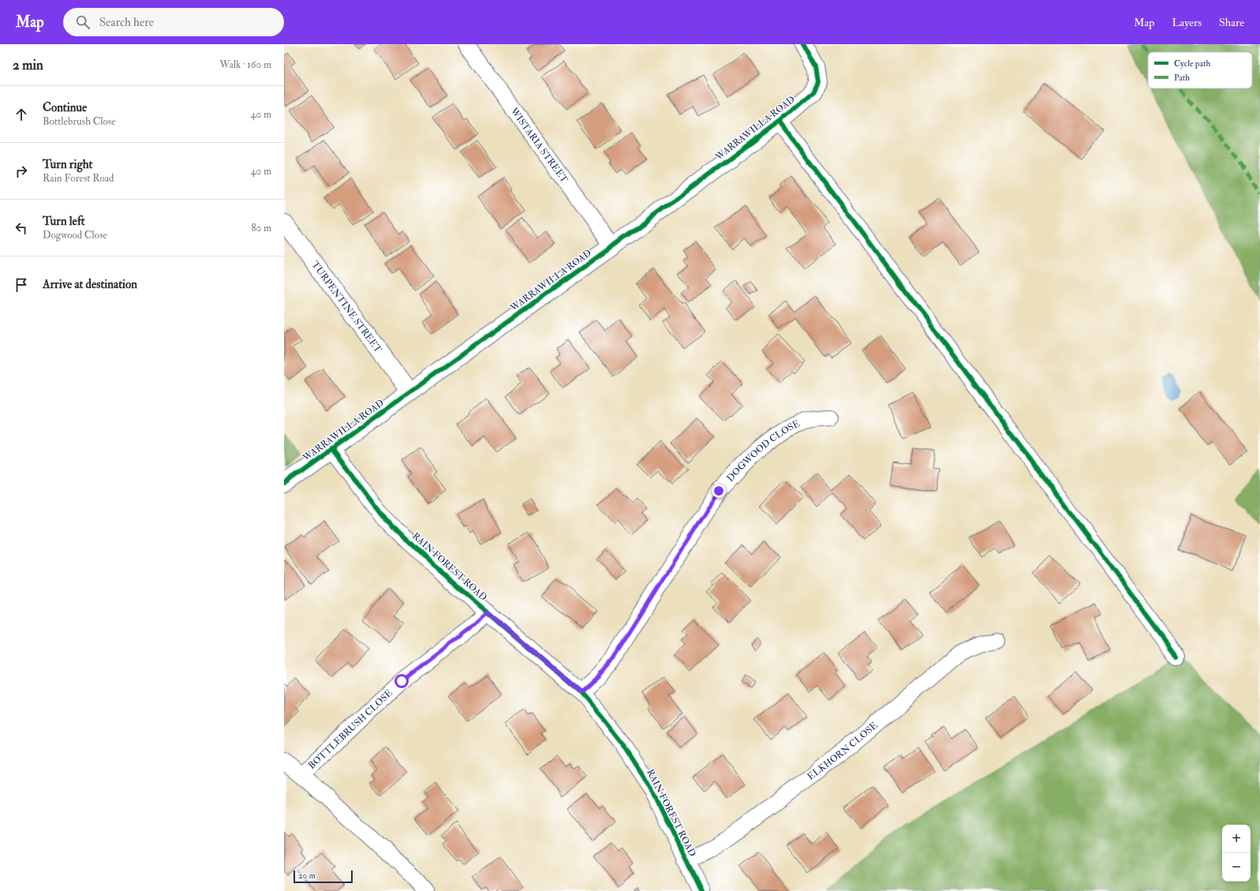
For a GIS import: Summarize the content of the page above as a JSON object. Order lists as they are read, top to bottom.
{
  "streets": {
    "street": [
      "WARRAWILLA ROAD",
      "WISTARIA STREET",
      "TURPENTINE STREET",
      "DOGWOOD CLOSE",
      "RAIN FOREST ROAD",
      "BOTTLEBRUSH CLOSE",
      "ELKHORN CLOSE"
    ]
  },
  "crossings": [
    ["WARRAWILLA ROAD", "WISTARIA STREET"],
    ["WARRAWILLA ROAD", "TURPENTINE STREET"],
    ["WARRAWILLA ROAD", "RAIN FOREST ROAD"],
    ["DOGWOOD CLOSE", "RAIN FOREST ROAD"],
    ["RAIN FOREST ROAD", "BOTTLEBRUSH CLOSE"],
    ["RAIN FOREST ROAD", "ELKHORN CLOSE"]
  ],
  "legend": ["Cycle path", "Path"],
  "scale_bar": "20 m",
  "page": {
    "header": "Map",
    "search": "Search here",
    "nav": ["Map", "Layers", "Share"],
    "heading": ["2 min", "Walk · 160 m"],
    "list": [
      ["Continue", "Bottlebrush Close", "40 m"],
      ["Turn right", "Rain Forest Road", "40 m"],
      ["Turn left", "Dogwood Close", "80 m"],
      "Arrive at destination"
    ],
    "map_buttons": ["+", "−"],
    "scale": "20 m"
  }
}
